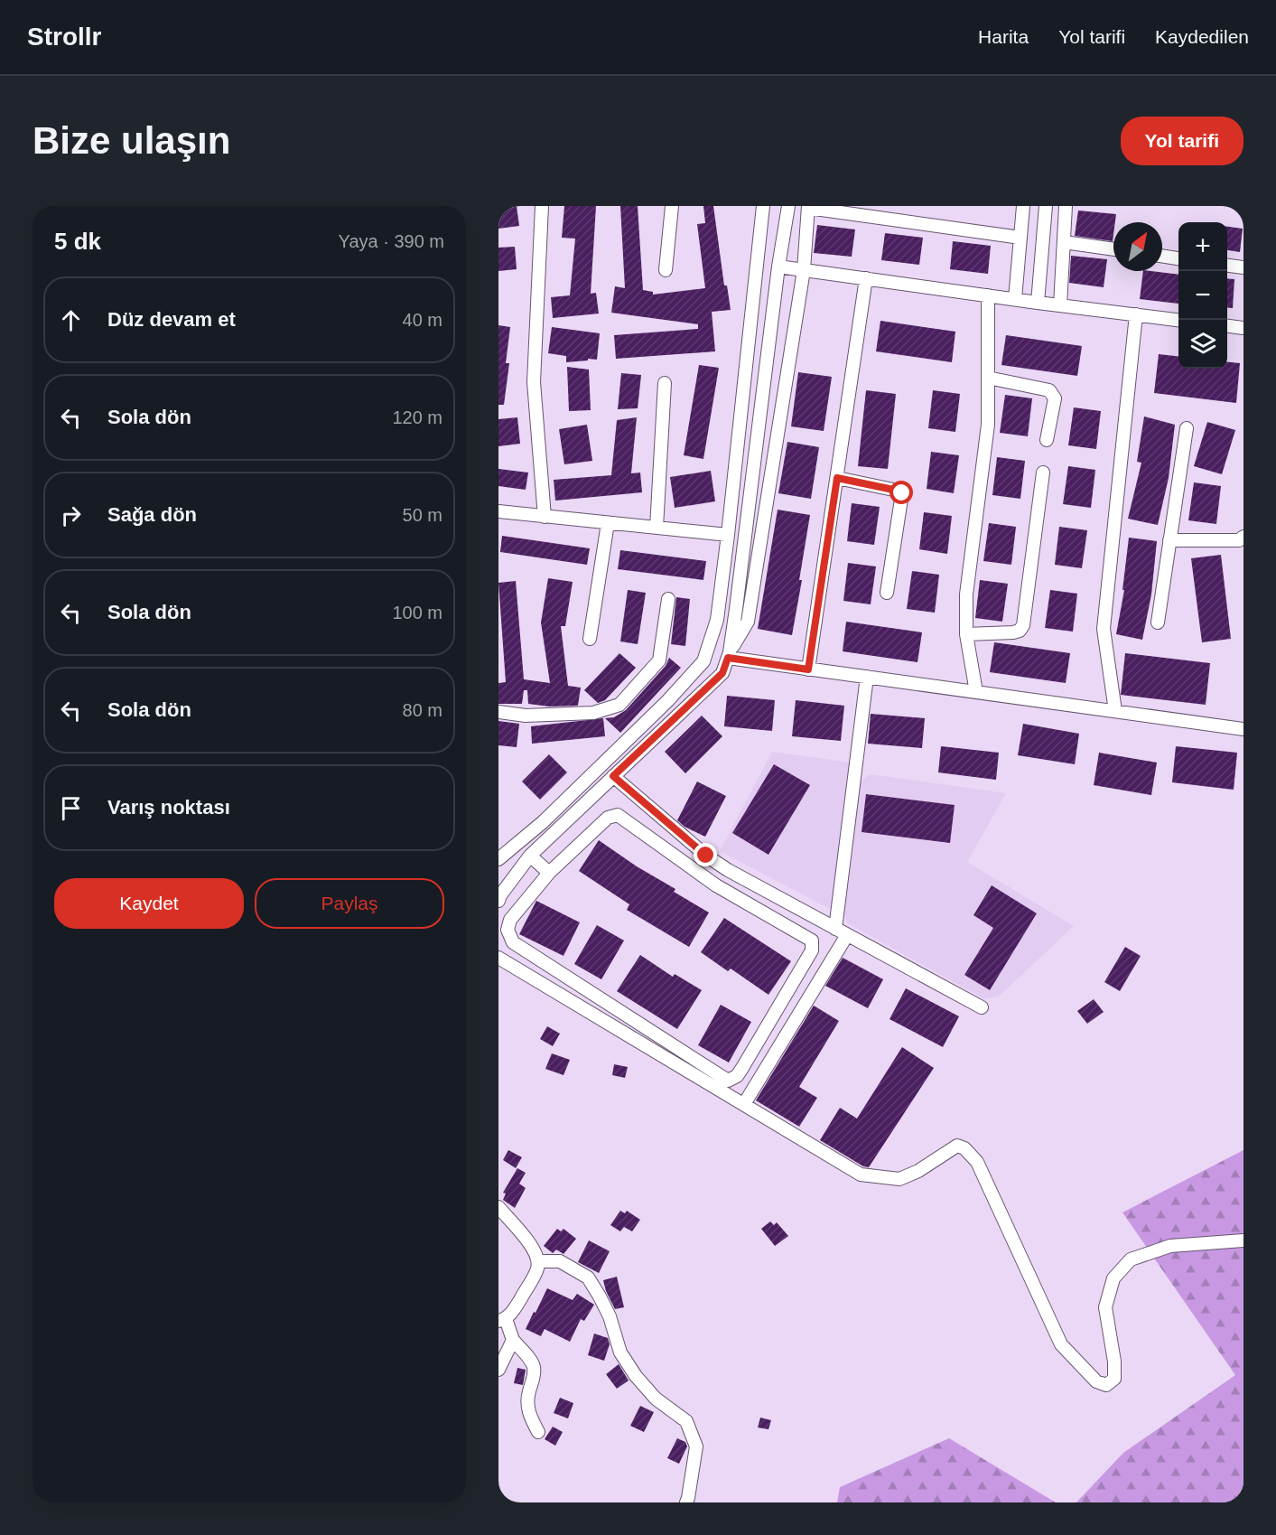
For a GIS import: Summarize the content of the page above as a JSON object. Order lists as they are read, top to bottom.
{
  "north": "top right",
  "page": {
    "header": "Strollr",
    "nav": ["Harita", "Yol tarifi", "Kaydedilen"],
    "buttons": [
      "Yol tarifi",
      ["Kaydet", "Paylaş"]
    ],
    "title": "Bize ulaşın",
    "heading": ["5 dk", "Yaya · 390 m"],
    "map_buttons": ["+", "−"],
    "list": [
      ["Düz devam et", "40 m"],
      ["Sola dön", "120 m"],
      ["Sağa dön", "50 m"],
      ["Sola dön", "100 m"],
      ["Sola dön", "80 m"],
      "Varış noktası"
    ]
  }
}
